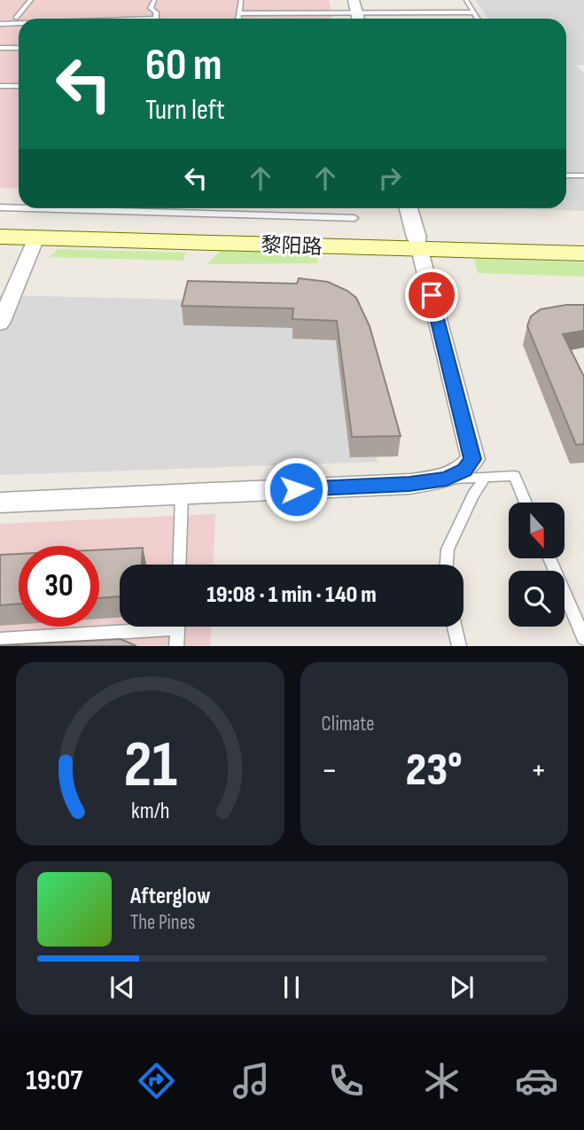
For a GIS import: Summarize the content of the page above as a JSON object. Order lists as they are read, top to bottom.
{
  "streets": {
    "main road": ["黎阳路"]
  },
  "north": "bottom",
  "page": {
    "turn": ["60 m", "Turn left"],
    "limit": "30",
    "trip": "19:08 · 1 min · 140 m",
    "tile": "Climate",
    "heat": ["−", "23°", "+"],
    "song": ["Afterglow", "The Pines"],
    "tabs": "19:07",
    "gauge": ["21", "km/h"]
  }
}
